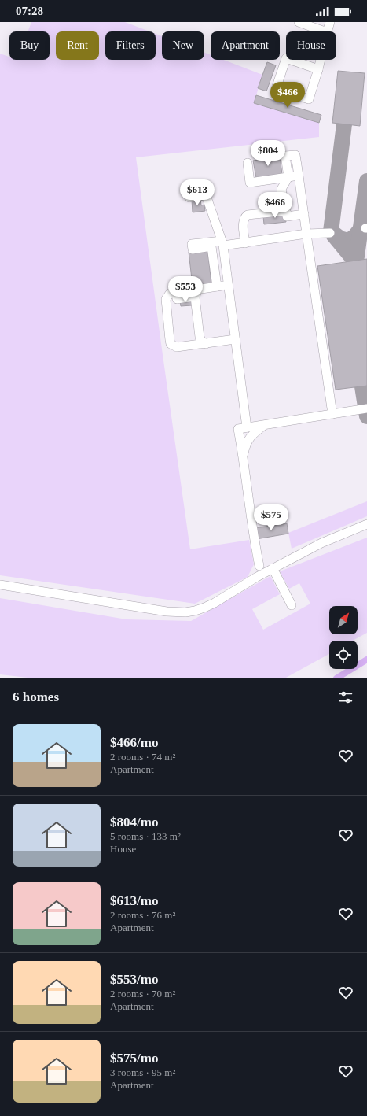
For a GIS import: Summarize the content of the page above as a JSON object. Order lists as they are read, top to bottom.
{
  "north": "top right",
  "page": {
    "status": "07:28",
    "chip": [
      "Buy",
      "Rent",
      "Filters",
      "New",
      "Apartment",
      "House"
    ],
    "price": [
      "$466",
      "$804",
      "$613",
      "$466",
      "$553",
      "$575"
    ],
    "heading": "6 homes",
    "list": [
      {
        "name": "$466/mo",
        "note": "2 rooms · 74 m² · Apartment"
      },
      {
        "name": "$804/mo",
        "note": "5 rooms · 133 m² · House"
      },
      {
        "name": "$613/mo",
        "note": "2 rooms · 76 m² · Apartment"
      },
      {
        "name": "$553/mo",
        "note": "2 rooms · 70 m² · Apartment"
      },
      {
        "name": "$575/mo",
        "note": "3 rooms · 95 m² · Apartment"
      }
    ]
  }
}
